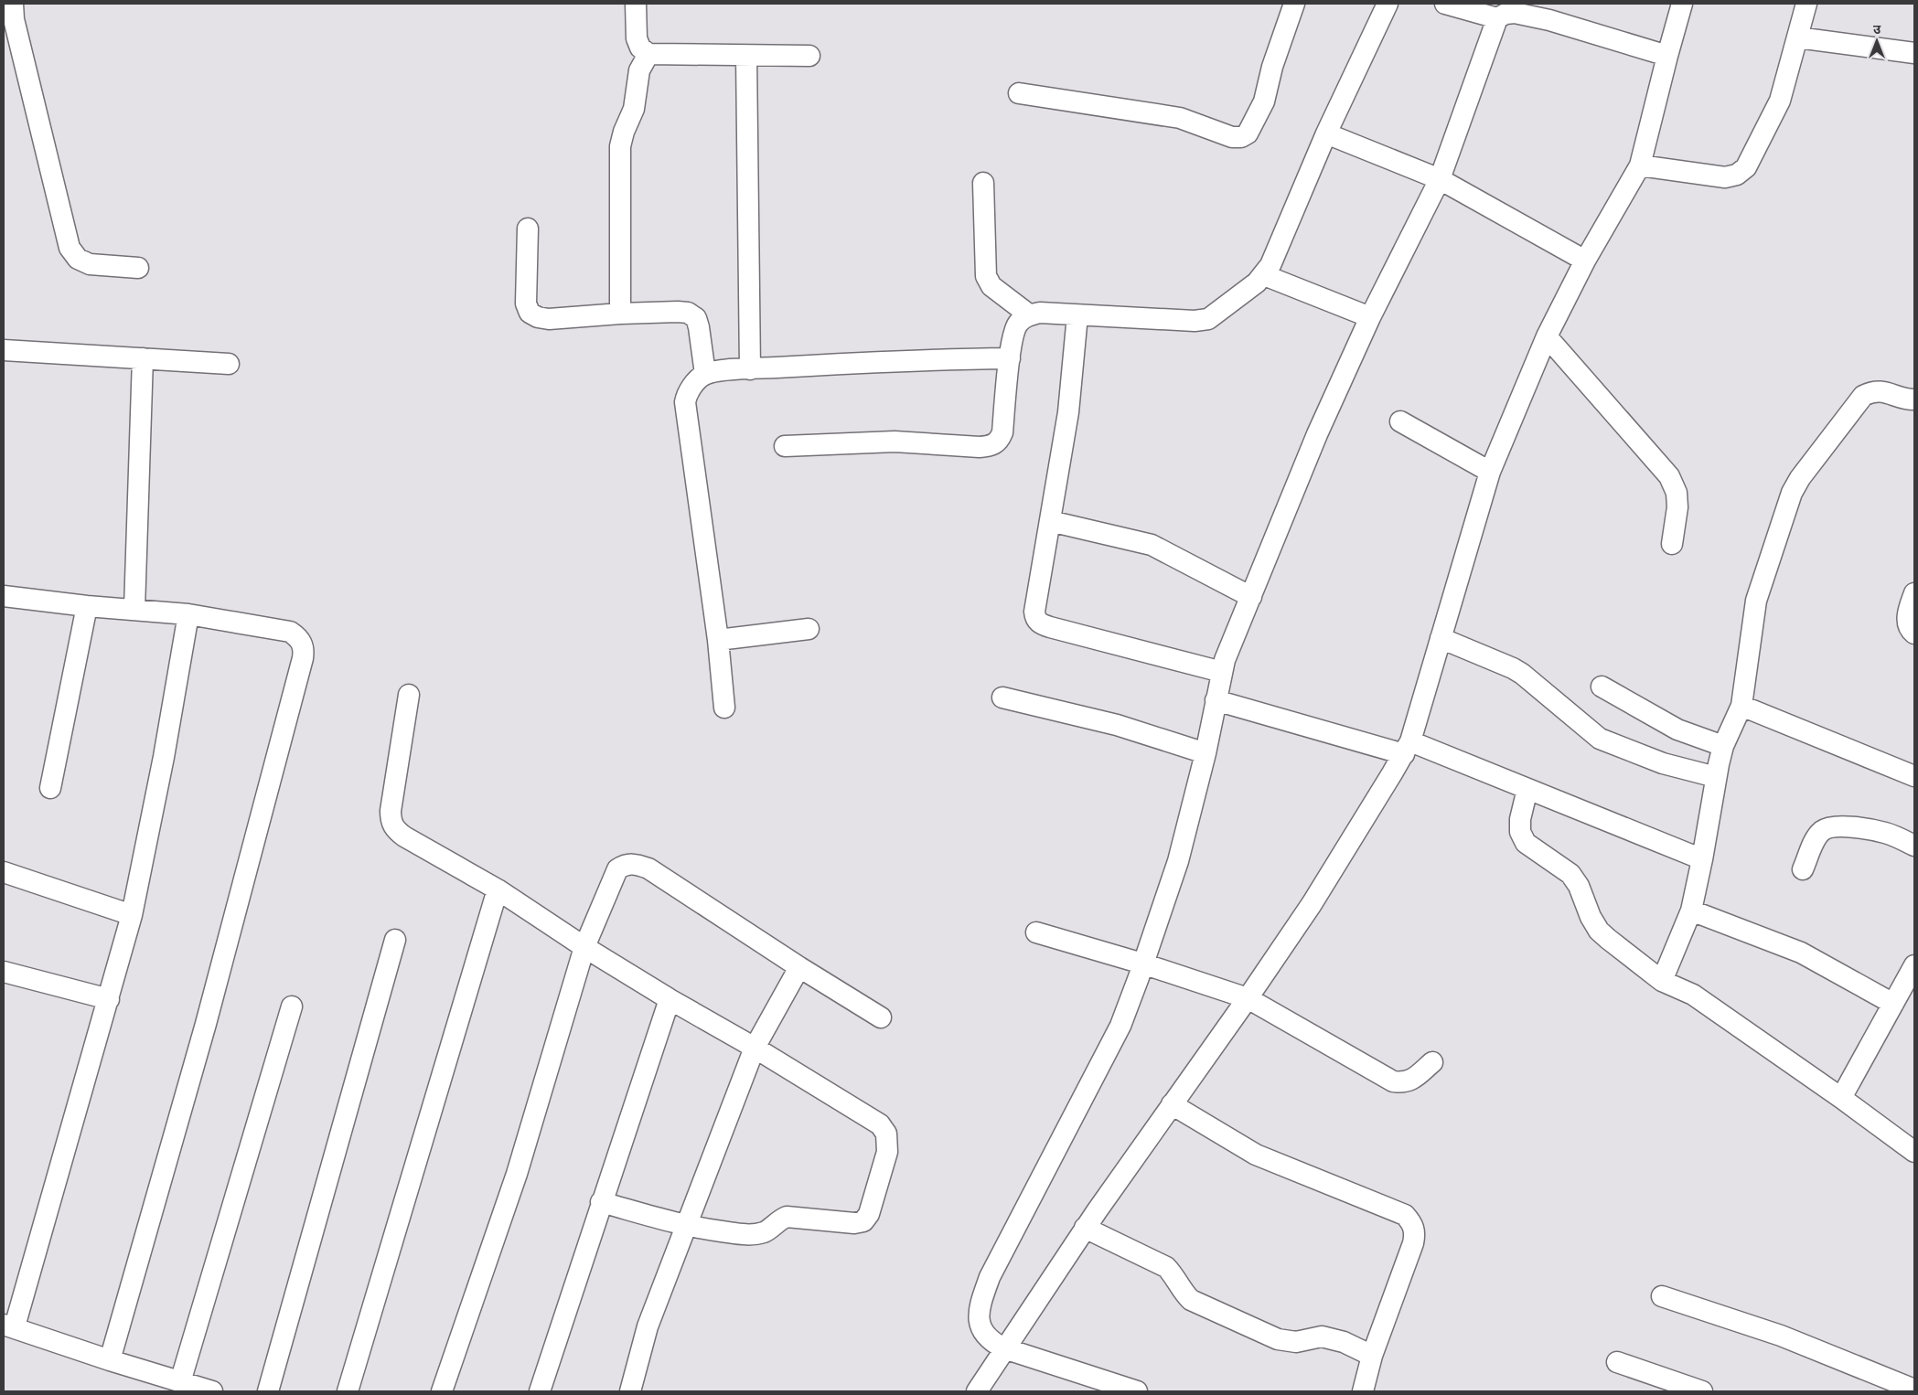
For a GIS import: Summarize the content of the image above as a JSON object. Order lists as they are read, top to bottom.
{
  "north": "top"
}
